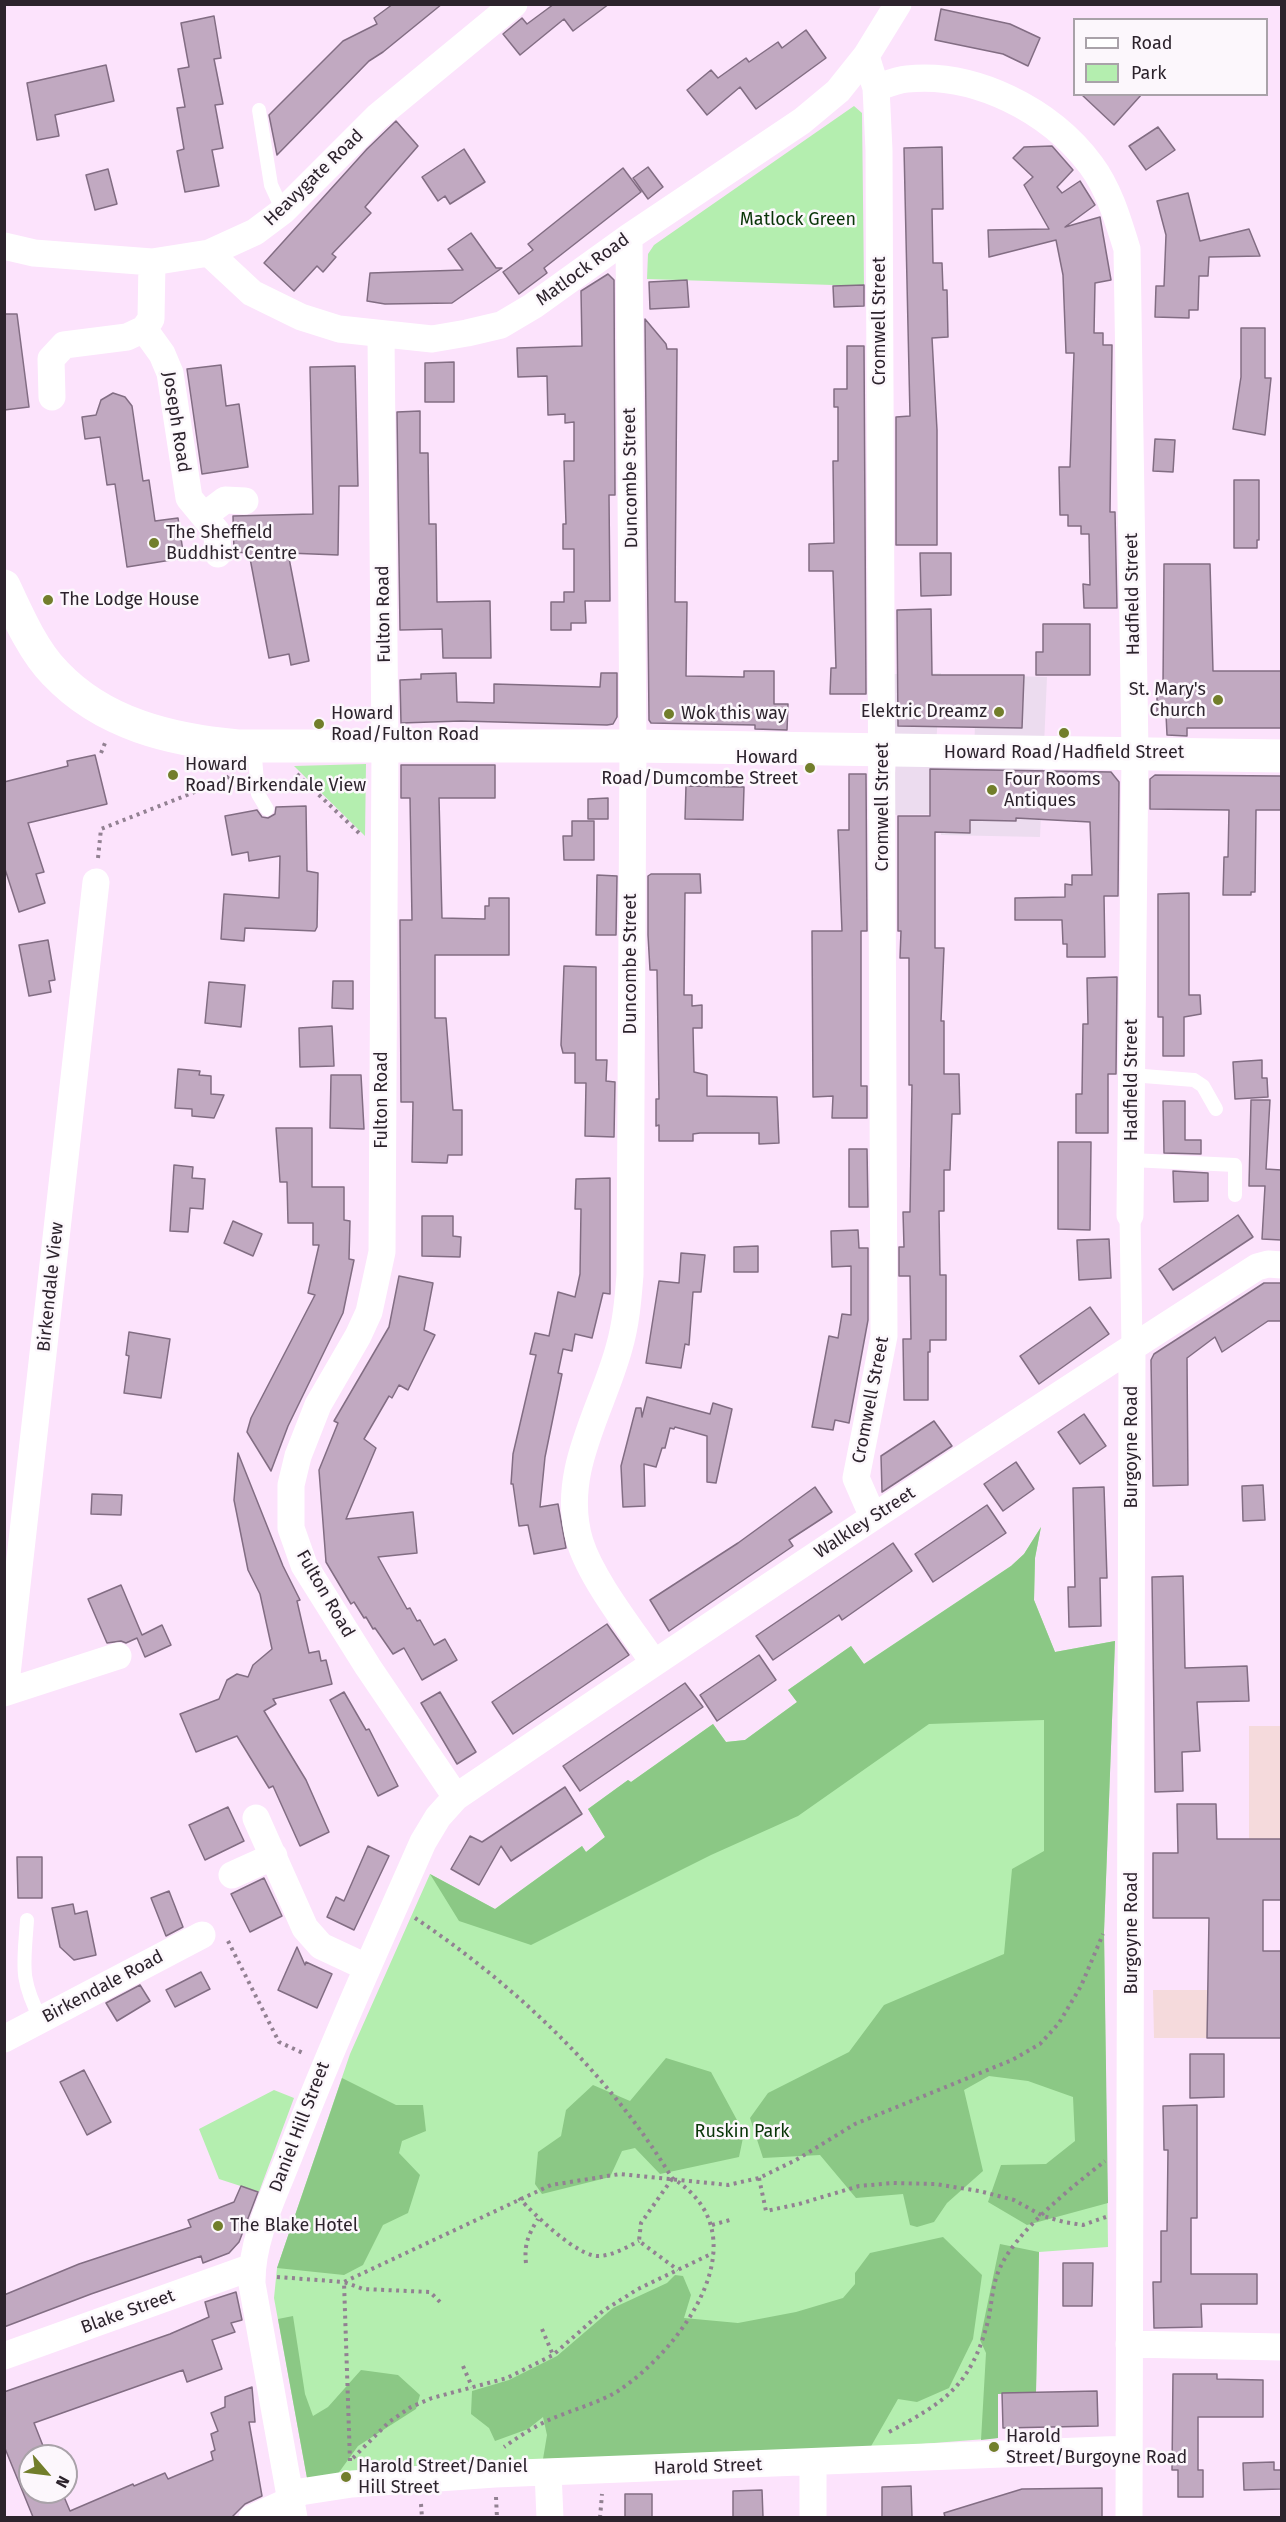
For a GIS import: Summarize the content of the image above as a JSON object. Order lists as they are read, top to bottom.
{
  "streets": {
    "street": [
      "Heavygate Road",
      "Matlock Road",
      "Cromwell Street",
      "Joseph Road",
      "Duncombe Street",
      "Hadfield Street",
      "Fulton Road",
      "Birkendale View",
      "Burgoyne Road",
      "Walkley Street",
      "Birkendale Road",
      "Daniel Hill Street",
      "Blake Street",
      "Harold Street"
    ]
  },
  "crossings": [
    ["Heavygate Road", "Matlock Road"],
    ["Matlock Road", "Cromwell Street"],
    ["Matlock Road", "Duncombe Street"],
    ["Matlock Road", "Fulton Road"],
    ["Cromwell Street", "Hadfield Street"],
    ["Cromwell Street", "Walkley Street"],
    ["Duncombe Street", "Walkley Street"],
    ["Hadfield Street", "Burgoyne Road"],
    ["Hadfield Street", "Walkley Street"],
    ["Fulton Road", "Walkley Street"],
    ["Fulton Road", "Daniel Hill Street"],
    ["Burgoyne Road", "Walkley Street"],
    ["Burgoyne Road", "Harold Street"],
    ["Walkley Street", "Daniel Hill Street"],
    ["Daniel Hill Street", "Blake Street"],
    ["Daniel Hill Street", "Harold Street"]
  ],
  "parks": ["Matlock Green", "Ruskin Park"],
  "places": [
    "The Sheffield Buddhist Centre",
    "The Lodge House",
    "St. Mary's Church",
    "Elektric Dreamz",
    "Wok this way",
    "Howard Road/Fulton Road",
    "Howard Road/Hadfield Street",
    "Howard Road/Dumcombe Street",
    "Howard Road/Birkendale View",
    "Four Rooms Antiques",
    "The Blake Hotel",
    "Harold Street/Burgoyne Road",
    "Harold Street/Daniel Hill Street"
  ],
  "legend": ["Road", "Park"],
  "north": "bottom right"
}
